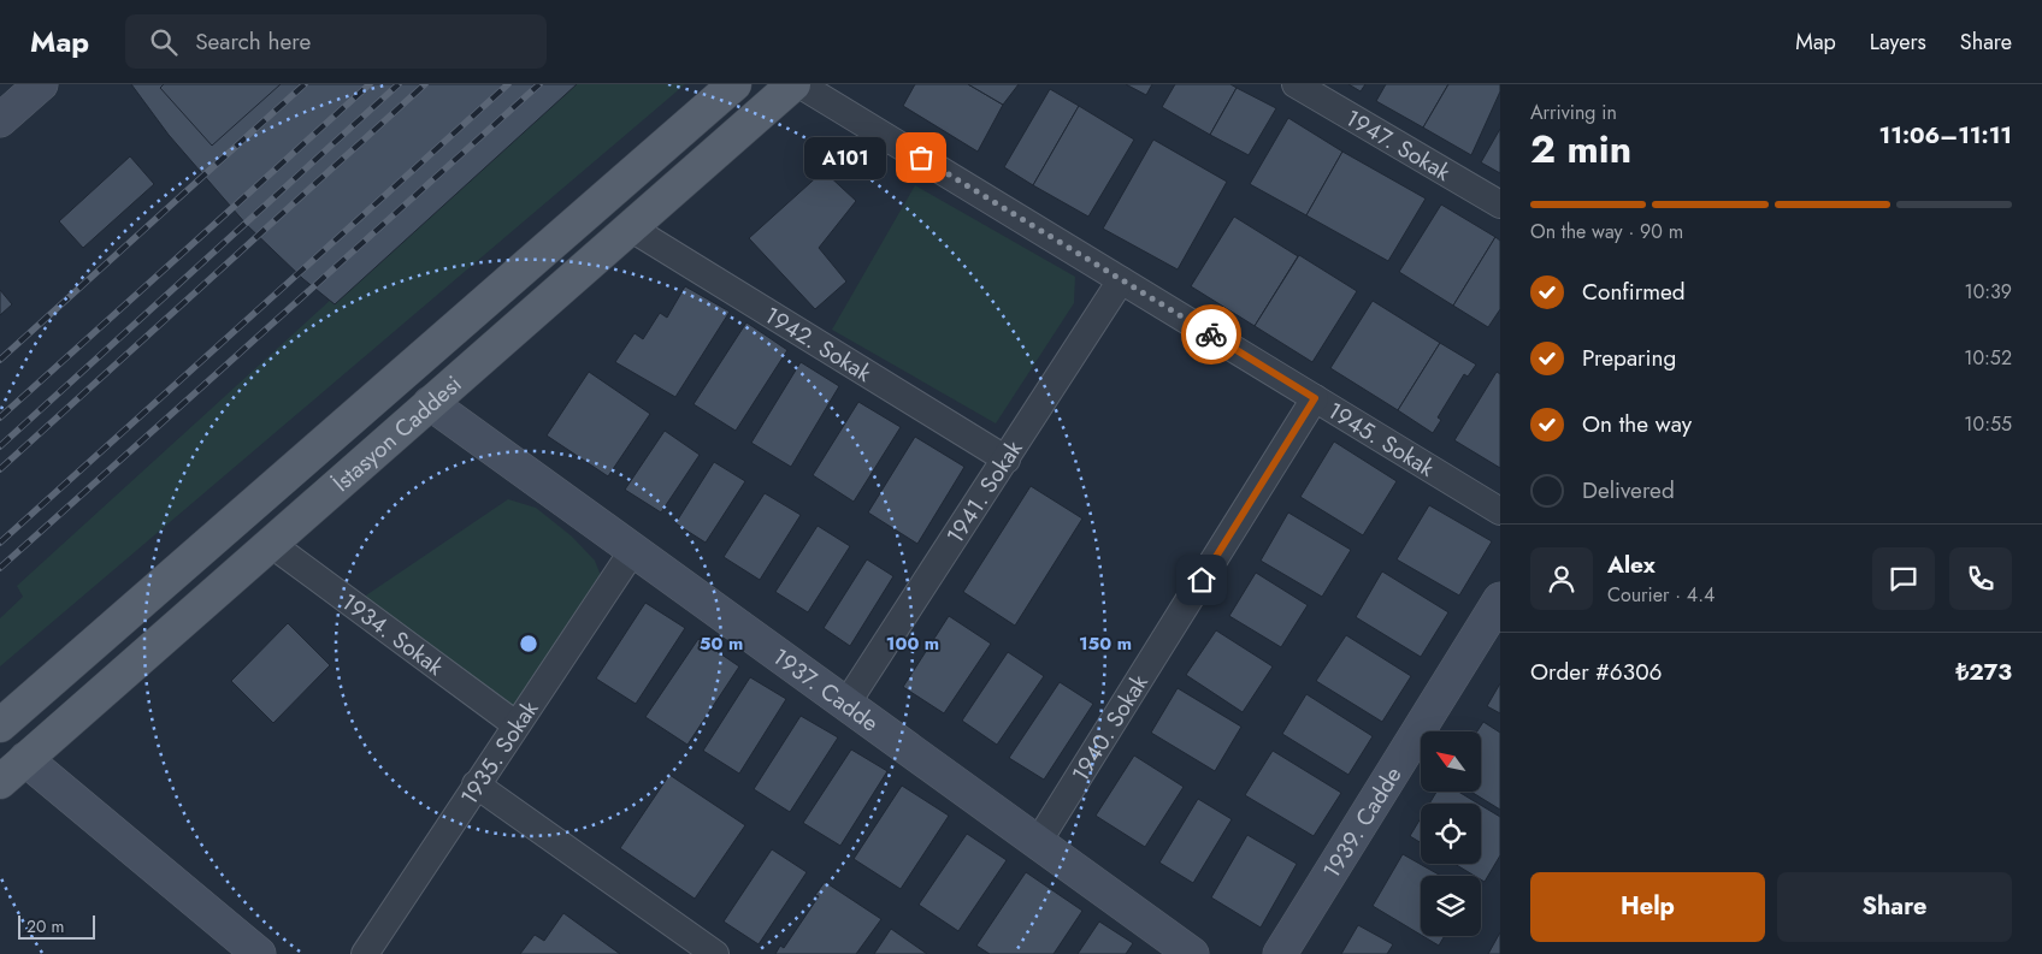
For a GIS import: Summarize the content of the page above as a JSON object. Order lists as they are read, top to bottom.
{
  "streets": {
    "main road": ["İstasyon Caddesi"],
    "street": [
      "1947. Sokak",
      "1942. Sokak",
      "1945. Sokak",
      "1941. Sokak",
      "1934. Sokak",
      "1937. Cadde",
      "1940. Sokak",
      "1935. Sokak",
      "1939. Cadde"
    ]
  },
  "crossings": [
    ["1942. Sokak", "İstasyon Caddesi"],
    ["1942. Sokak", "1941. Sokak"],
    ["İstasyon Caddesi", "1934. Sokak"],
    ["İstasyon Caddesi", "1937. Cadde"],
    ["1945. Sokak", "1941. Sokak"],
    ["1945. Sokak", "1940. Sokak"],
    ["1941. Sokak", "1937. Cadde"],
    ["1934. Sokak", "1935. Sokak"],
    ["1937. Cadde", "1940. Sokak"],
    ["1937. Cadde", "1935. Sokak"]
  ],
  "places": ["A101"],
  "scale_bar": "20 m",
  "north": "top left",
  "page": {
    "header": "Map",
    "search": "Search here",
    "nav": ["Map", "Layers", "Share"],
    "heading": ["2 min", "Arriving in", "11:06–11:11"],
    "panel": [
      "Alex",
      "Courier · 4.4",
      "Order #6306",
      "₺273"
    ],
    "bubble": "A101",
    "bar": "On the way · 90 m",
    "list": [
      ["Confirmed", "10:39"],
      ["Preparing", "10:52"],
      ["On the way", "10:55"],
      "Delivered"
    ],
    "buttons": ["Help", "Share"],
    "scale": "20 m"
  },
  "rings": ["50 m", "100 m", "150 m"]
}
